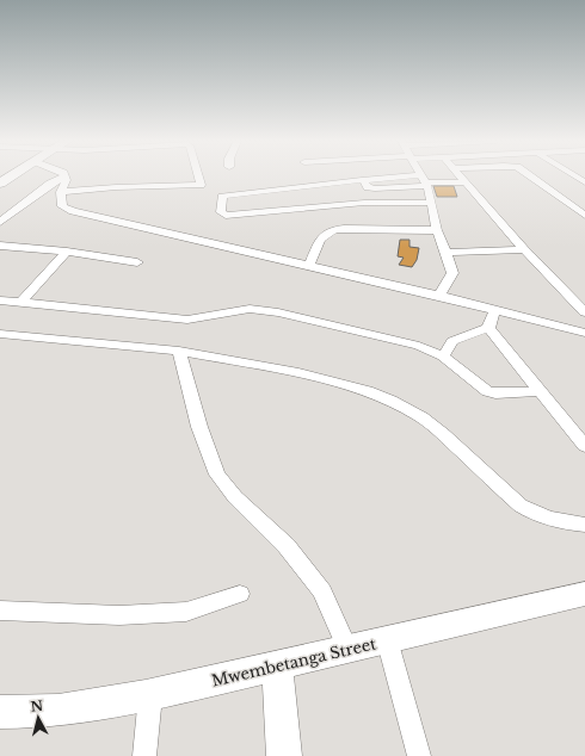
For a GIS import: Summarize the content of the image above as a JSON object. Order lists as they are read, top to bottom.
{
  "streets": {
    "street": ["Mwembetanga Street"]
  },
  "north": "top"
}
